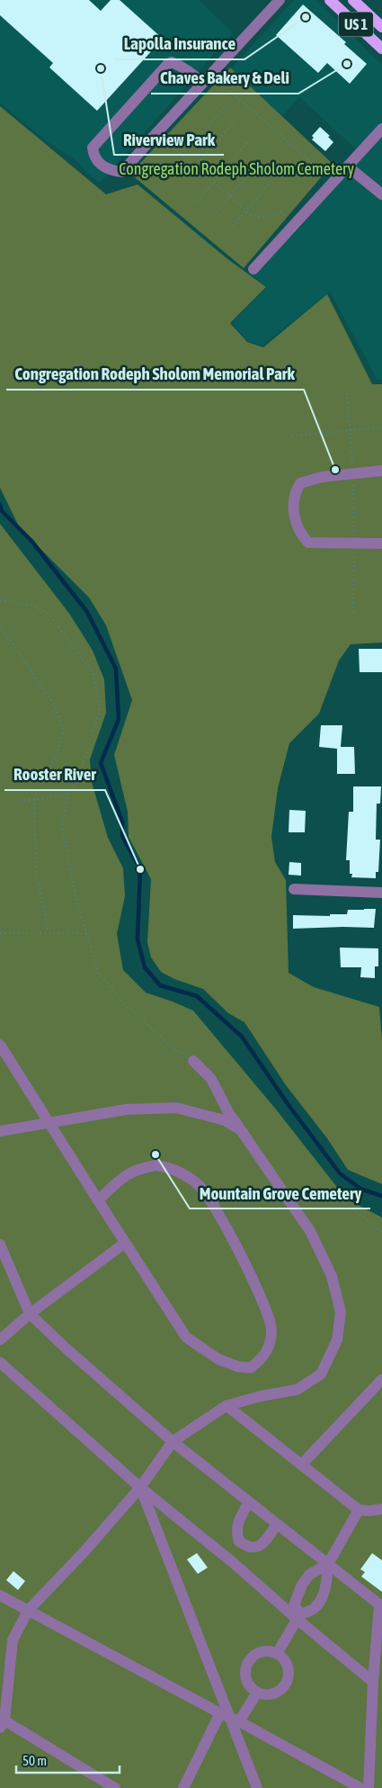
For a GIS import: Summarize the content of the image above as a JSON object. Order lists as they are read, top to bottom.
{
  "streets": {
    "main road": ["US 1"]
  },
  "parks": ["Congregation Rodeph Sholom Cemetery"],
  "places": [
    "Lapolla Insurance",
    "Chaves Bakery & Deli",
    "Riverview Park",
    "Congregation Rodeph Sholom Memorial Park",
    "Rooster River",
    "Mountain Grove Cemetery"
  ],
  "scale_bar": "50 m"
}
